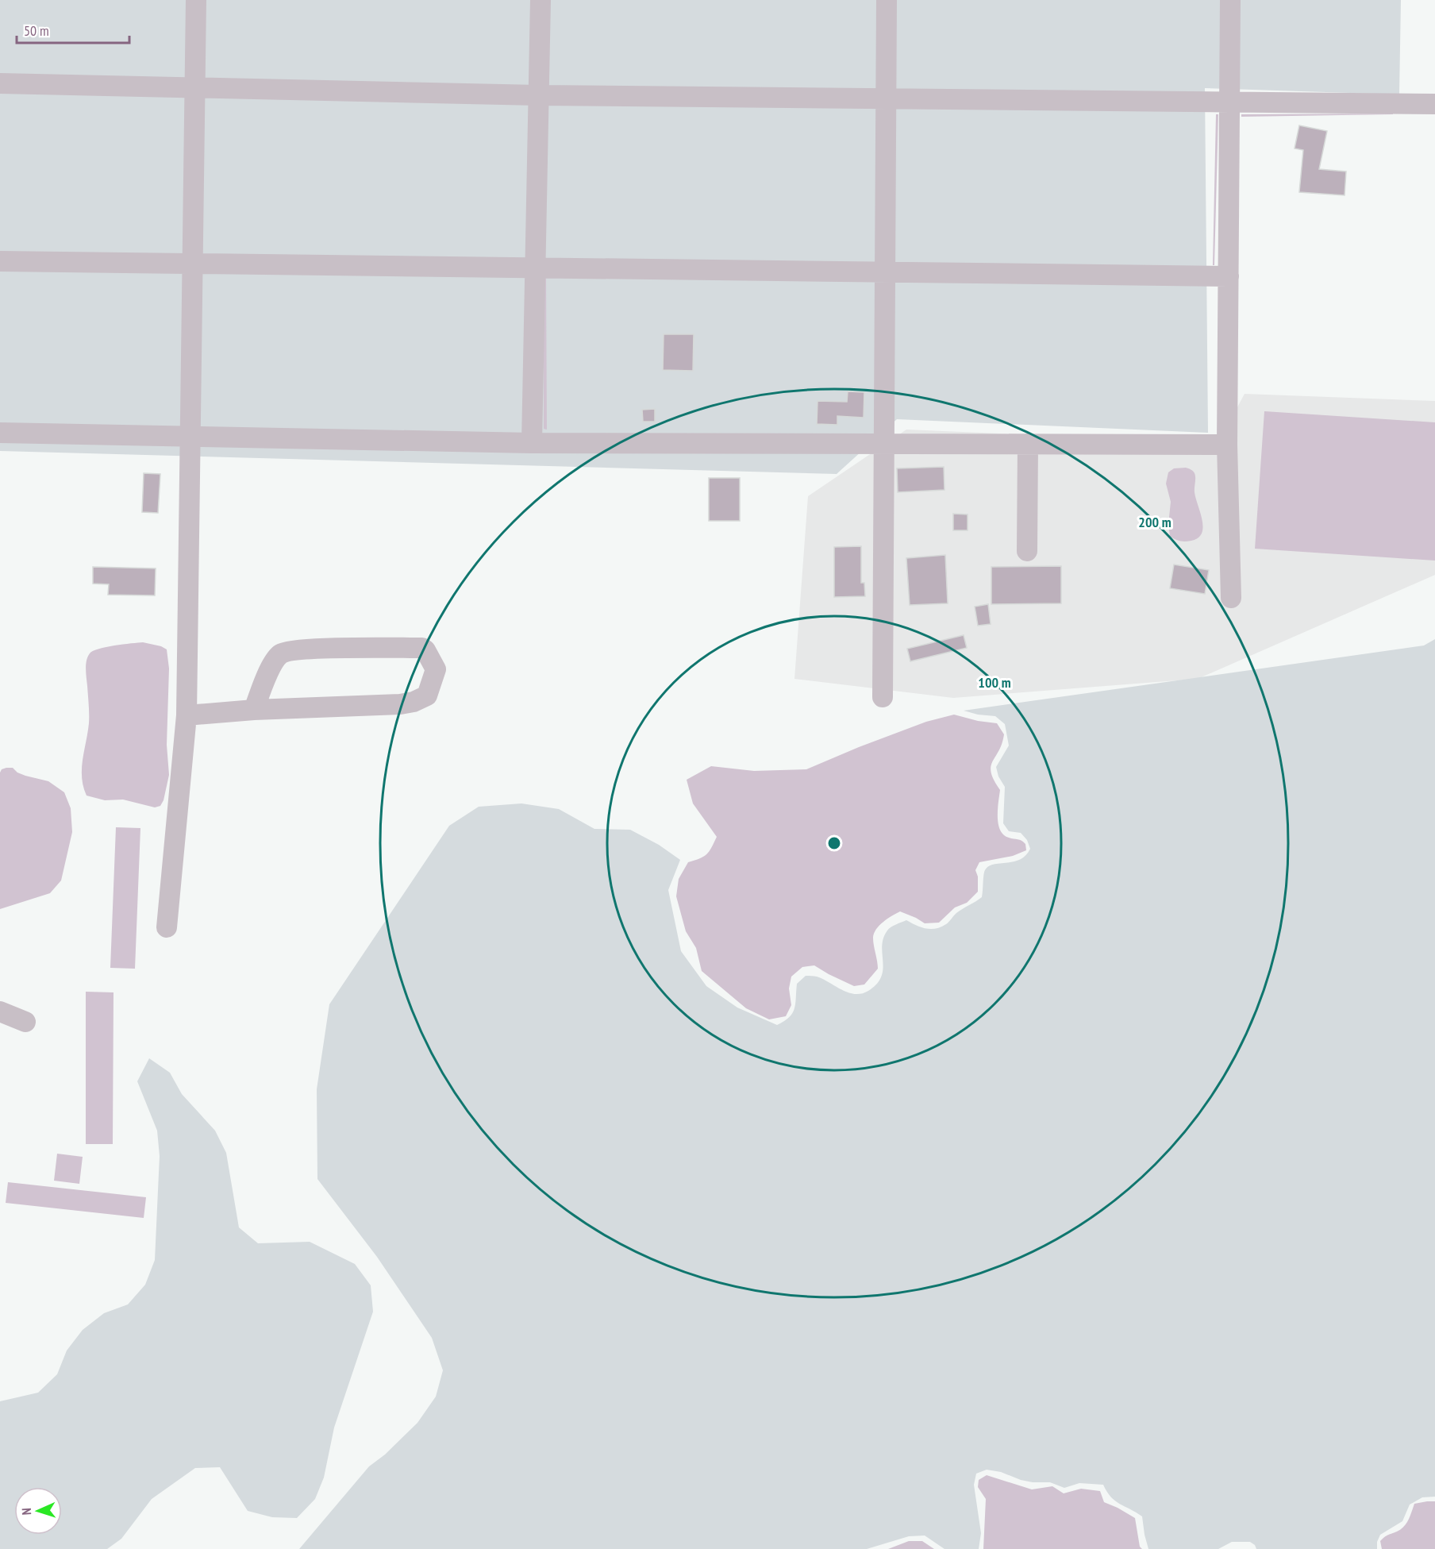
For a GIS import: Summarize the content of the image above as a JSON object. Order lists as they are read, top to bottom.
{
  "scale_bar": "50 m",
  "north": "left",
  "rings": ["200 m", "100 m"]
}
